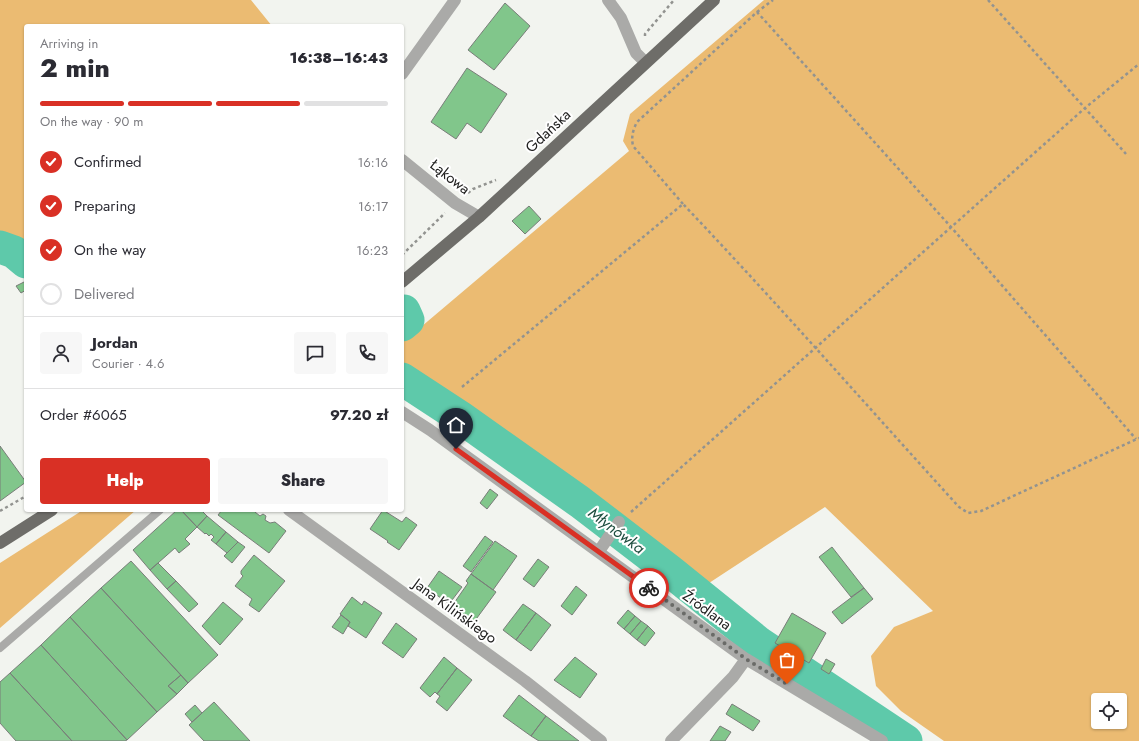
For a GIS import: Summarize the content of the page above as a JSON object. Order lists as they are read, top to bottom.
{
  "streets": {
    "main road": ["Gdańska"],
    "street": ["Łąkowa", "Źródlana", "Jana Kilińskiego"]
  },
  "crossings": [
    ["Gdańska", "Łąkowa"]
  ],
  "water": ["Młynówka"],
  "page": {
    "heading": ["2 min", "Arriving in", "16:38–16:43"],
    "panel": [
      "Jordan",
      "Courier · 4.6",
      "Order #6065",
      "97.20 zł"
    ],
    "bar": "On the way · 90 m",
    "list": [
      ["Confirmed", "16:16"],
      ["Preparing", "16:17"],
      ["On the way", "16:23"],
      "Delivered"
    ],
    "buttons": ["Help", "Share"]
  }
}
